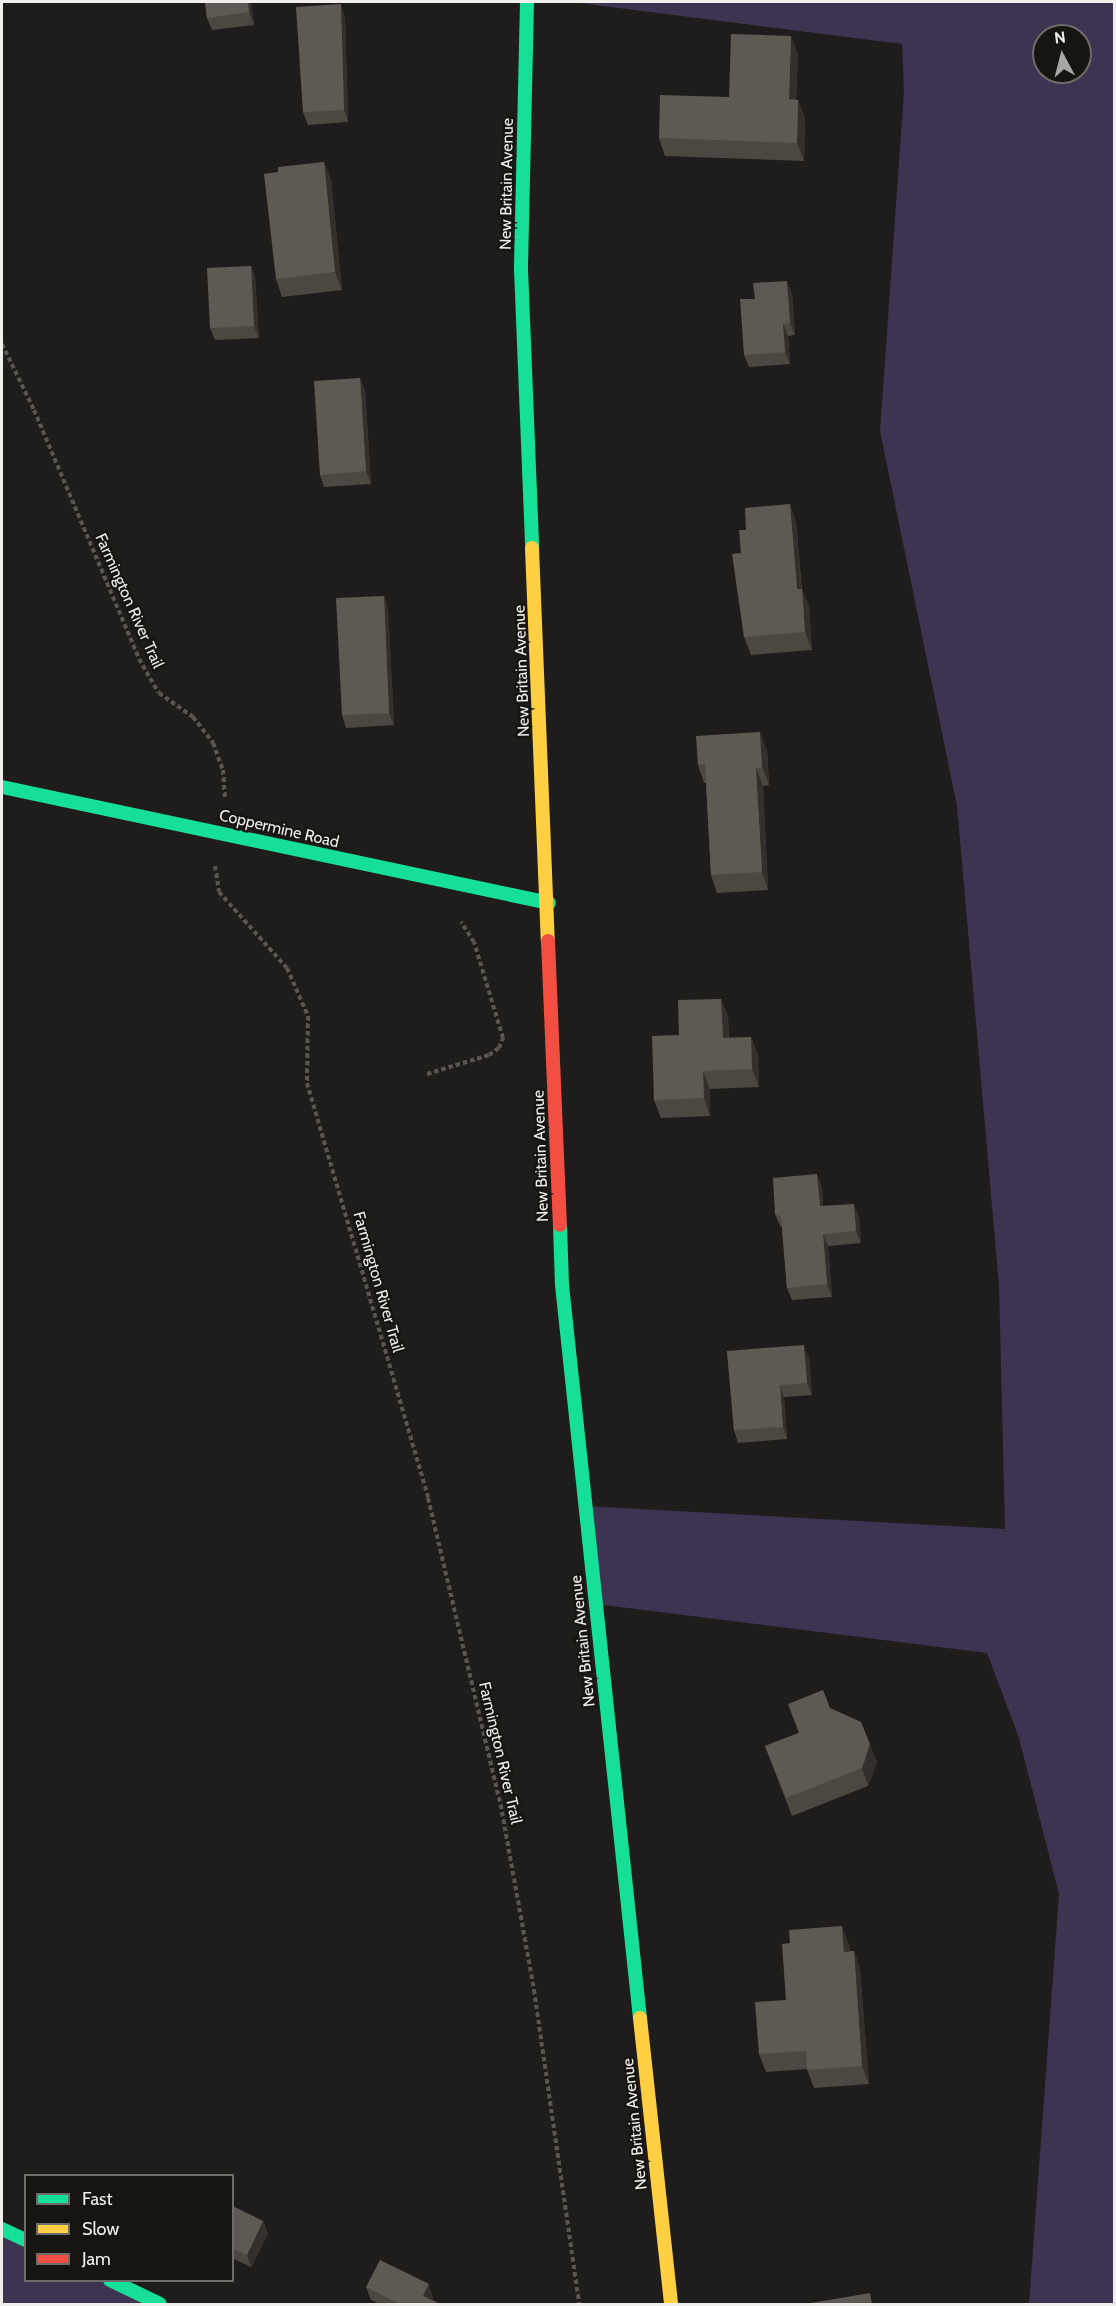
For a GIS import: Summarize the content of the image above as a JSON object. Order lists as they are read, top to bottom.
{
  "streets": {
    "street": ["New Britain Avenue", "Coppermine Road"],
    "path": ["Farmington River Trail"]
  },
  "crossings": [
    ["New Britain Avenue", "Coppermine Road"],
    ["Farmington River Trail", "Coppermine Road"]
  ],
  "legend": ["Fast", "Slow", "Jam"],
  "north": "top"
}
